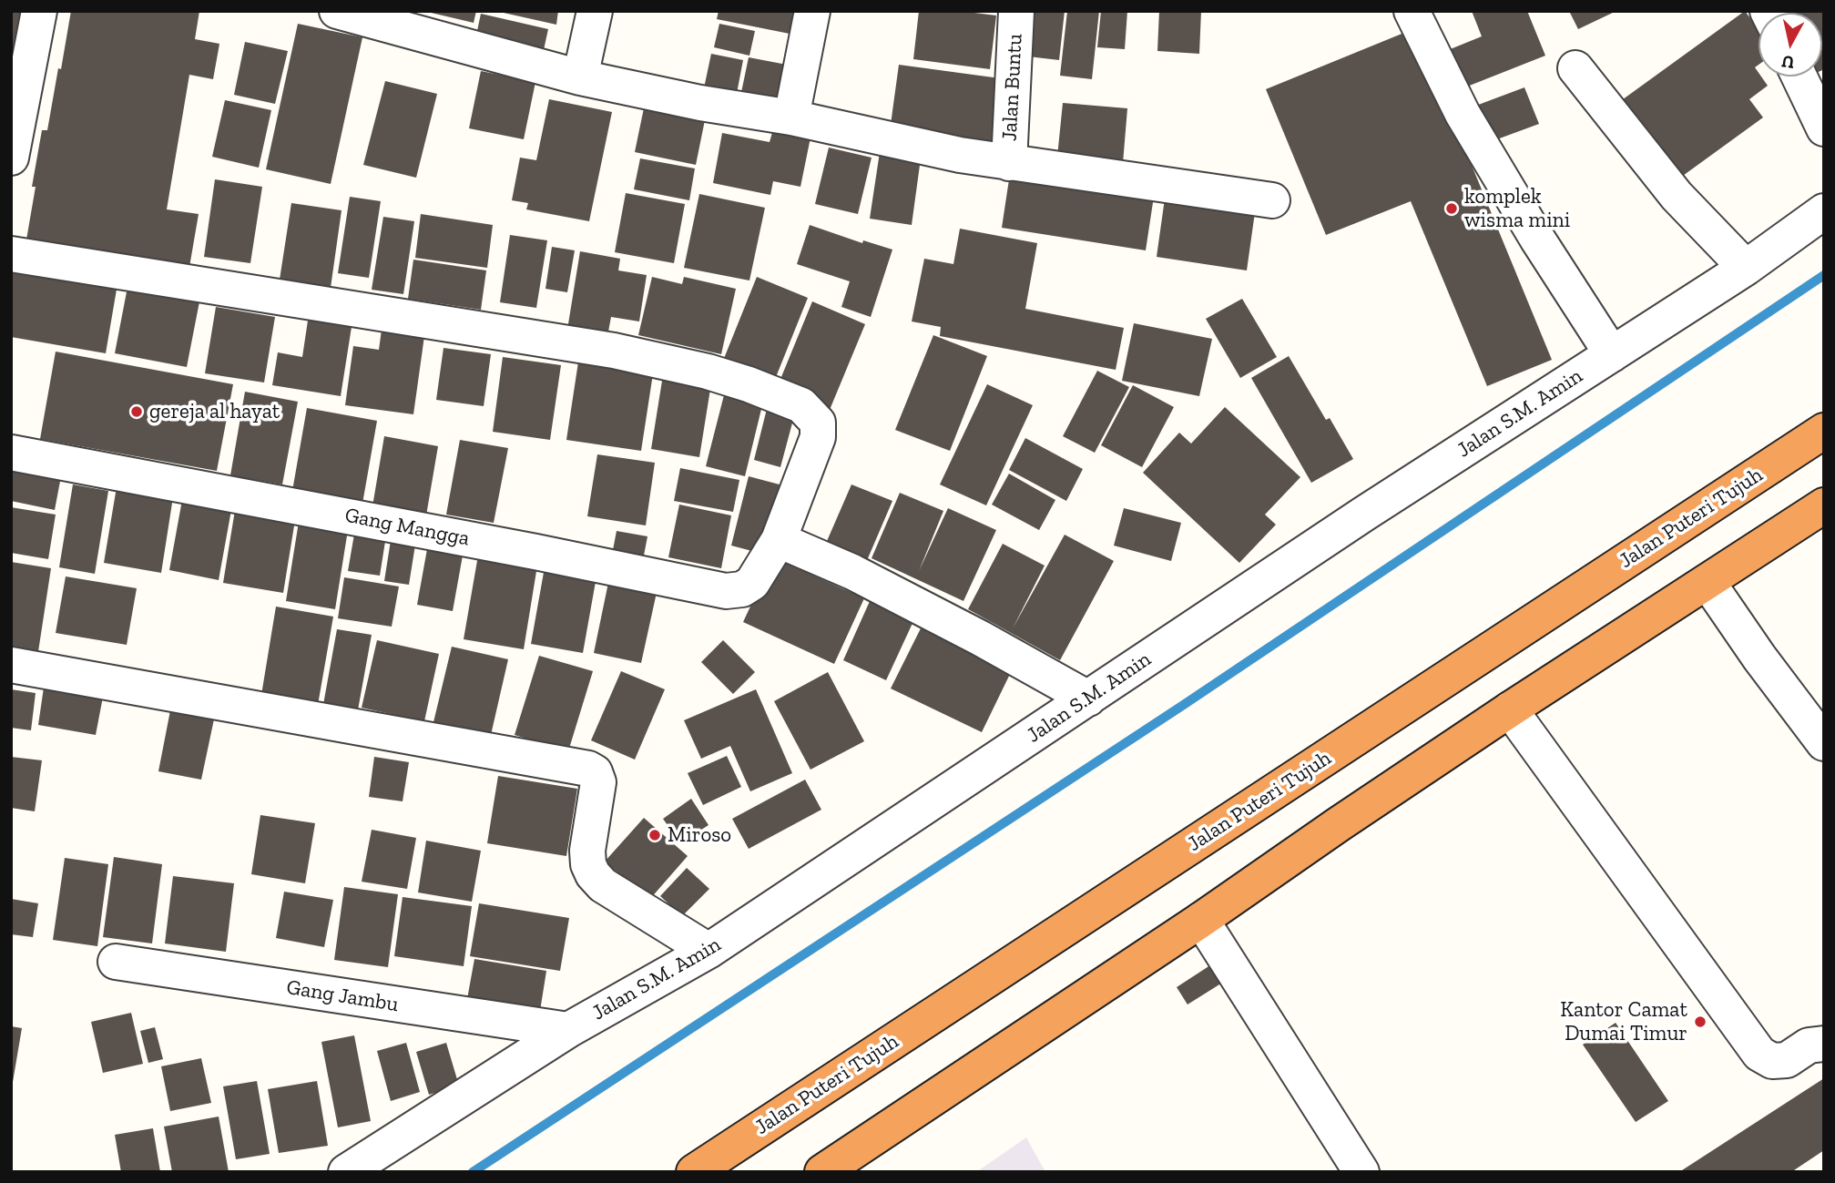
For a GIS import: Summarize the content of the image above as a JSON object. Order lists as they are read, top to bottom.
{
  "streets": {
    "highway": ["Jalan Puteri Tujuh"],
    "street": [
      "Jalan Buntu",
      "Jalan S.M. Amin",
      "Gang Mangga",
      "Gang Jambu"
    ]
  },
  "crossings": [
    ["Jalan S.M. Amin", "Gang Jambu"]
  ],
  "places": [
    "komplek wisma mini",
    "gereja al hayat",
    "Miroso",
    "Kantor Camat Dumai Timur"
  ],
  "north": "bottom"
}
